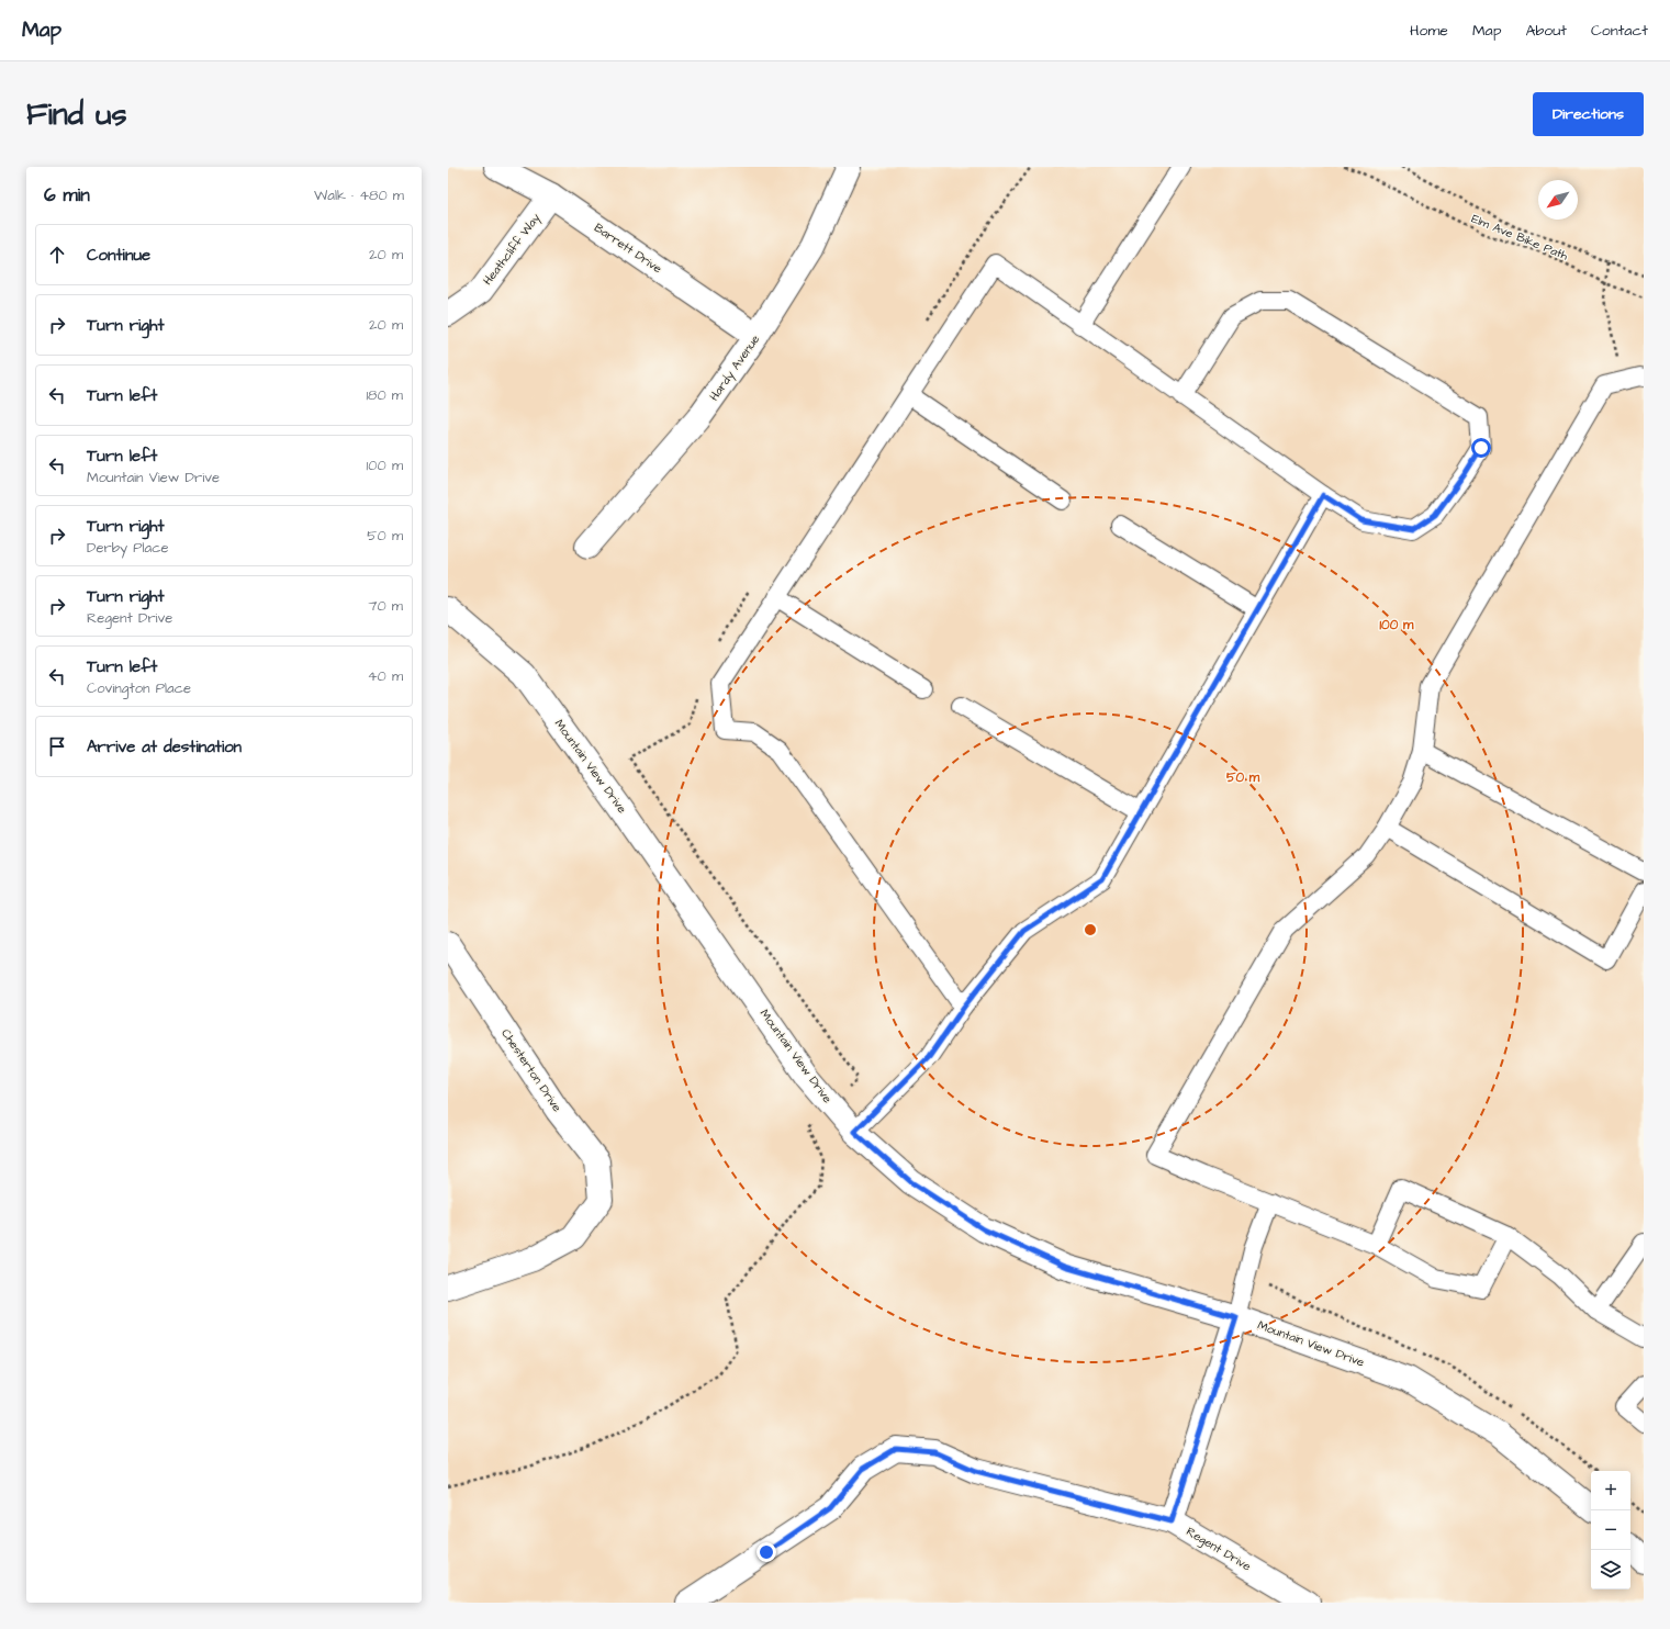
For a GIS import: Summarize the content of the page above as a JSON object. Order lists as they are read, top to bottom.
{
  "streets": {
    "street": [
      "Barrett Drive",
      "Heathcliff Way",
      "Hardy Avenue",
      "Mountain View Drive",
      "Chesterton Drive",
      "Regent Drive"
    ],
    "path": ["Elm Ave Bike Path"]
  },
  "crossings": [
    ["Barrett Drive", "Heathcliff Way"],
    ["Barrett Drive", "Hardy Avenue"]
  ],
  "north": "bottom left",
  "page": {
    "header": "Map",
    "nav": [
      "Home",
      "Map",
      "About",
      "Contact"
    ],
    "buttons": "Directions",
    "title": "Find us",
    "heading": ["6 min", "Walk · 480 m"],
    "list": [
      ["Continue", "20 m"],
      ["Turn right", "20 m"],
      ["Turn left", "180 m"],
      ["Turn left", "Mountain View Drive", "100 m"],
      ["Turn right", "Derby Place", "50 m"],
      ["Turn right", "Regent Drive", "70 m"],
      ["Turn left", "Covington Place", "40 m"],
      "Arrive at destination"
    ],
    "map_buttons": ["+", "−"]
  },
  "rings": ["100 m", "50 m"]
}
